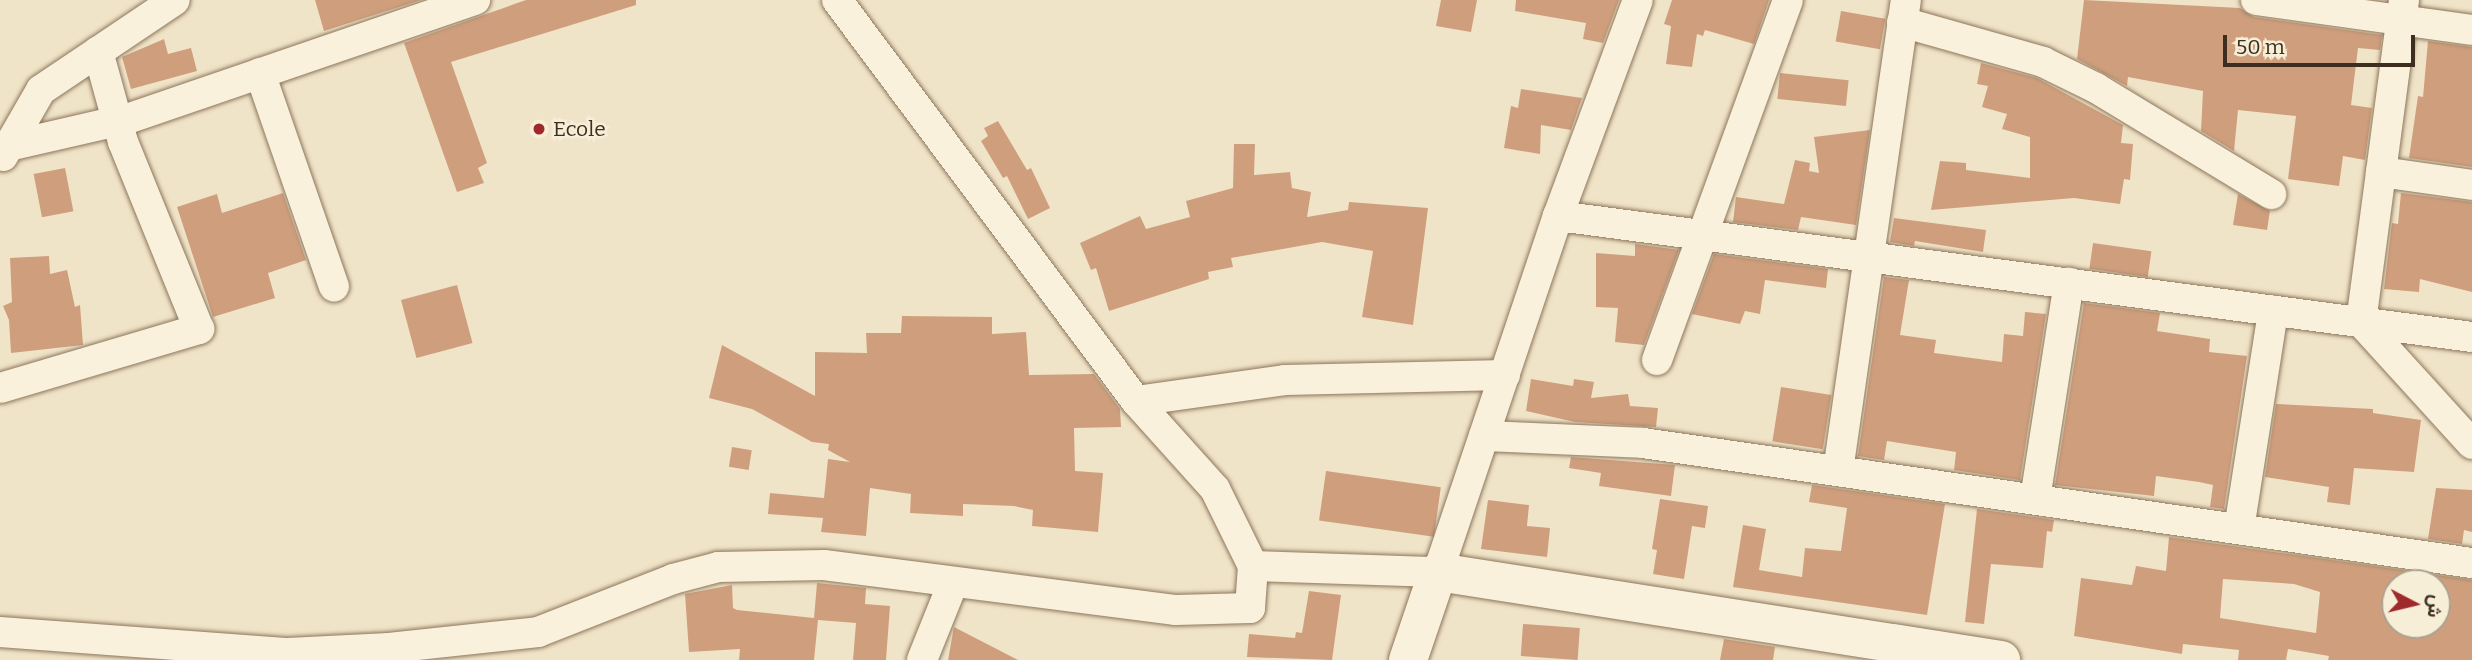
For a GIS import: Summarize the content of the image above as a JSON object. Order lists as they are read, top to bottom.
{
  "places": ["Ecole"],
  "scale_bar": "50 m",
  "north": "right"
}
